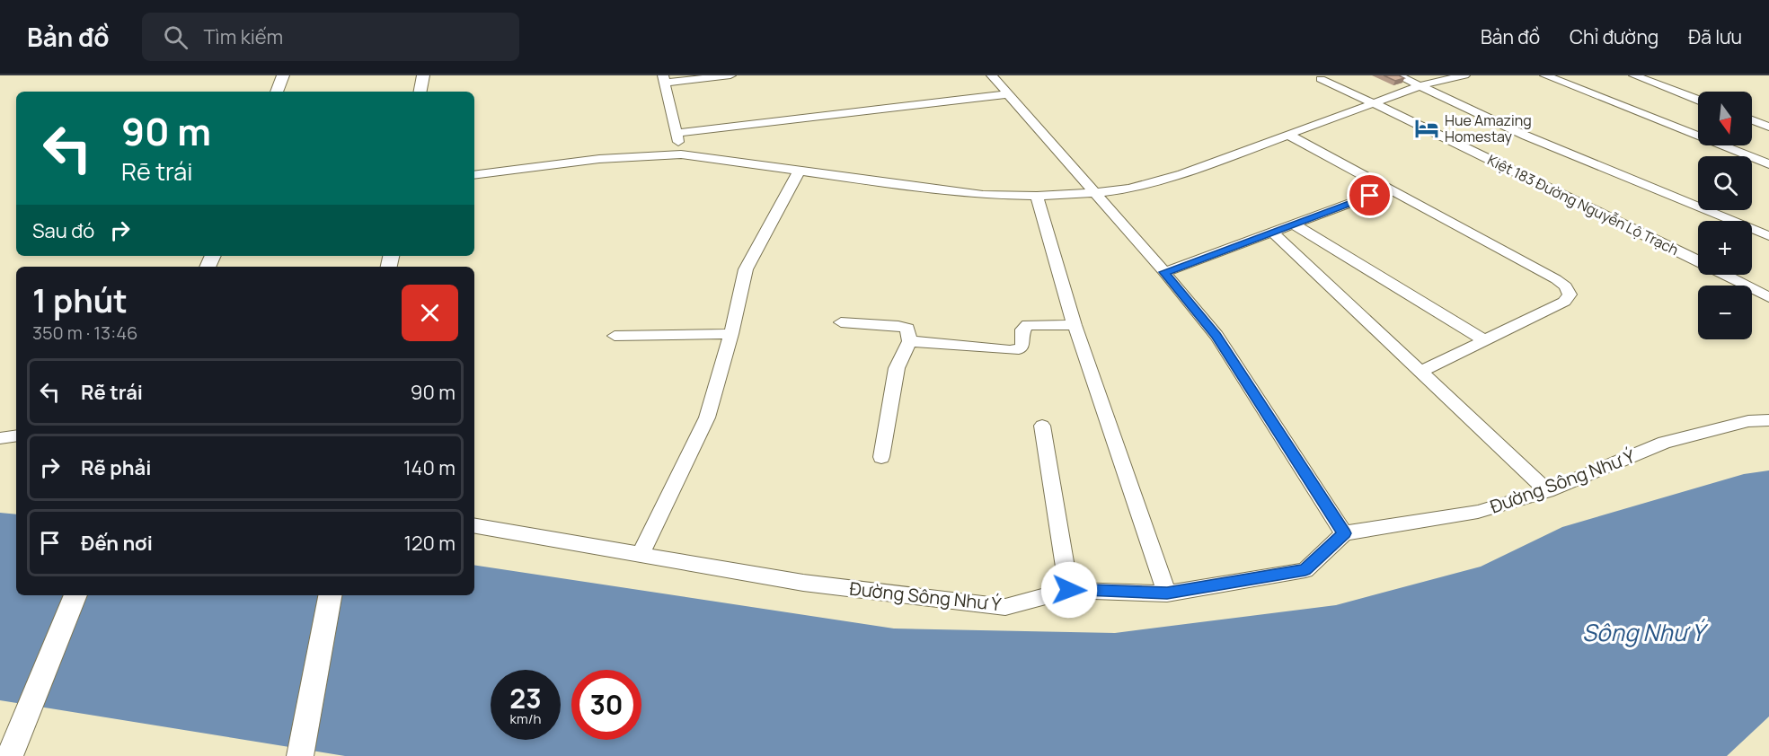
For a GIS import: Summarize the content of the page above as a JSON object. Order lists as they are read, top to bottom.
{
  "streets": {
    "street": ["Kiệt 183 Đường Nguyễn Lộ Trạch", "Đường Sông Như Ý"]
  },
  "water": ["Sông Như Ý"],
  "places": {
    "hotel": ["Hue Amazing Homestay"]
  },
  "north": "bottom",
  "page": {
    "header": "Bản đồ",
    "search": "Tìm kiếm",
    "nav": ["Bản đồ", "Chỉ đường", "Đã lưu"],
    "map_buttons": ["+", "−"],
    "turn": ["90 m", "Rẽ trái"],
    "then": "Sau đó",
    "heading": ["1 phút", "350 m · 13:46"],
    "list": [
      {
        "name": "Rẽ trái",
        "value": "90 m"
      },
      {
        "name": "Rẽ phải",
        "value": "140 m"
      },
      {
        "name": "Đến nơi",
        "value": "120 m"
      }
    ],
    "speed": "23 km/h",
    "limit": "30"
  }
}
